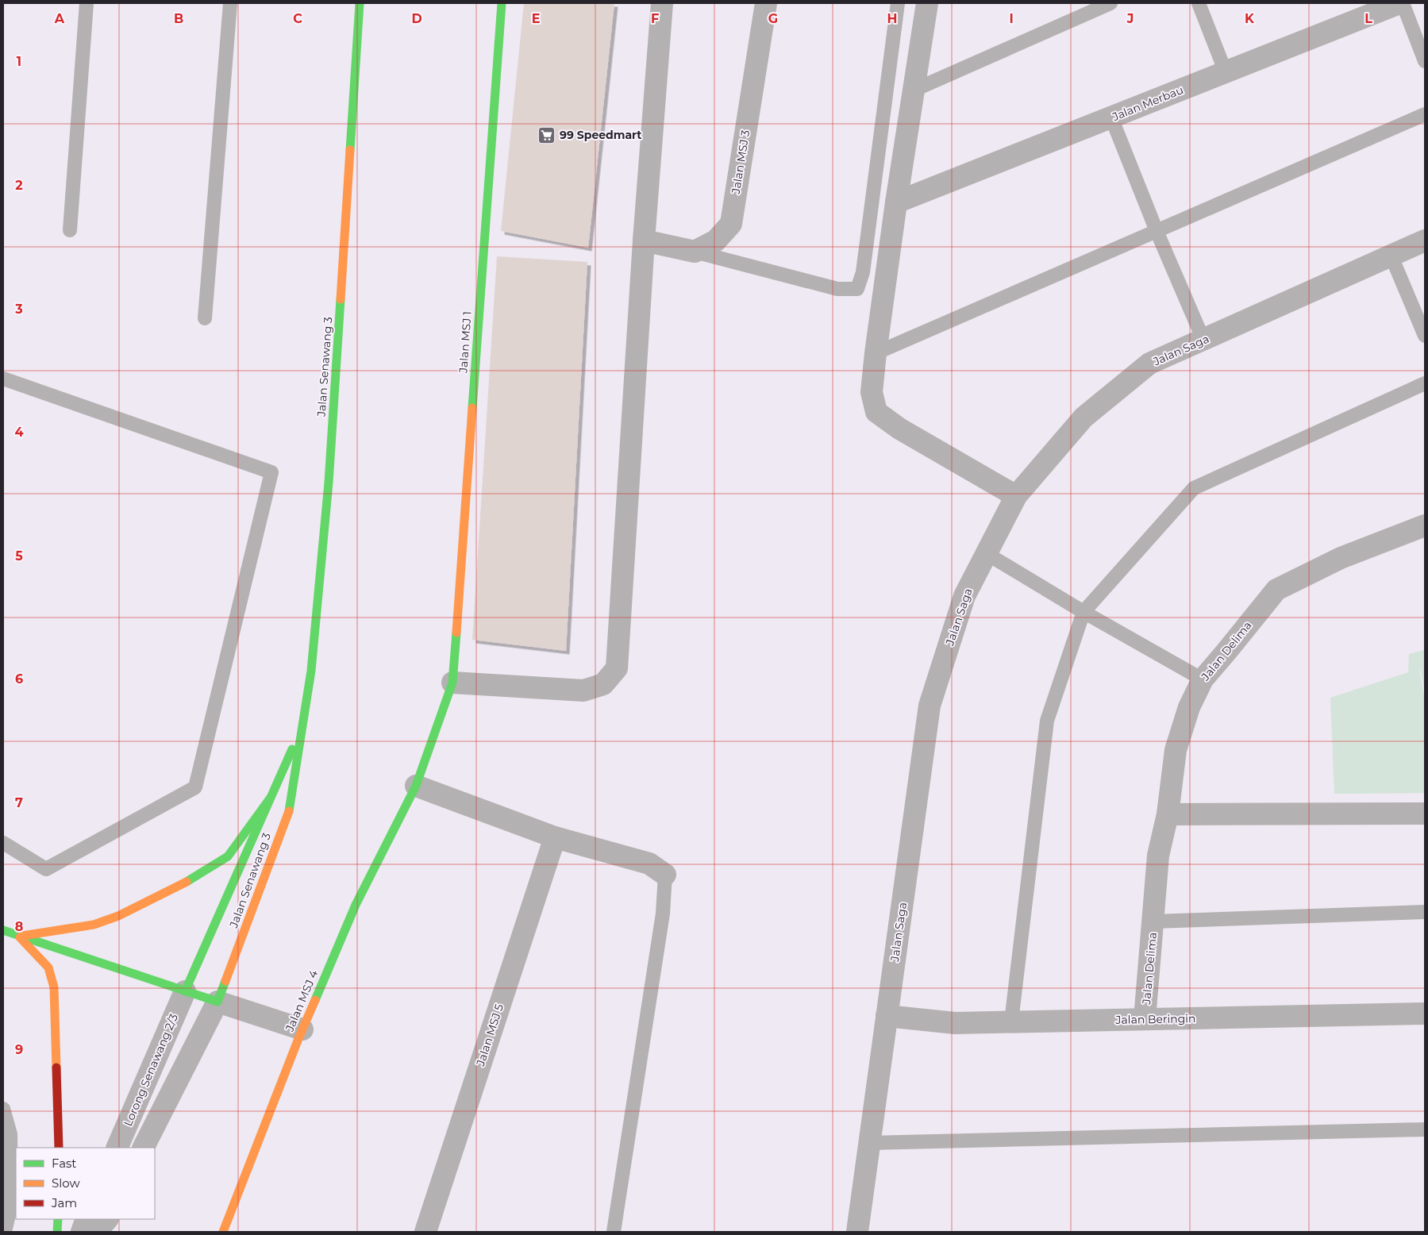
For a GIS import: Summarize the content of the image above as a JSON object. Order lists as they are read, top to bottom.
{
  "streets": {
    "street": [
      "Jalan Merbau",
      "Jalan MSJ 3",
      "Jalan MSJ 1",
      "Jalan Saga",
      "Jalan Senawang 3",
      "Jalan Delima",
      "Jalan MSJ 4",
      "Jalan Beringin",
      "Jalan MSJ 5",
      "Lorong Senawang 2/3"
    ]
  },
  "crossings": [
    ["Jalan MSJ 1", "Jalan MSJ 4"],
    ["Jalan Saga", "Jalan Beringin"],
    ["Jalan Senawang 3", "Lorong Senawang 2/3"],
    ["Jalan Delima", "Jalan Beringin"]
  ],
  "places": {
    "supermarket": ["99 Speedmart"]
  },
  "legend": ["Fast", "Slow", "Jam"],
  "grid": {
    "columns": [
      "A",
      "B",
      "C",
      "D",
      "E",
      "F",
      "G",
      "H",
      "I",
      "J",
      "K",
      "L"
    ],
    "rows": [
      "1",
      "2",
      "3",
      "4",
      "5",
      "6",
      "7",
      "8",
      "9"
    ]
  }
}
